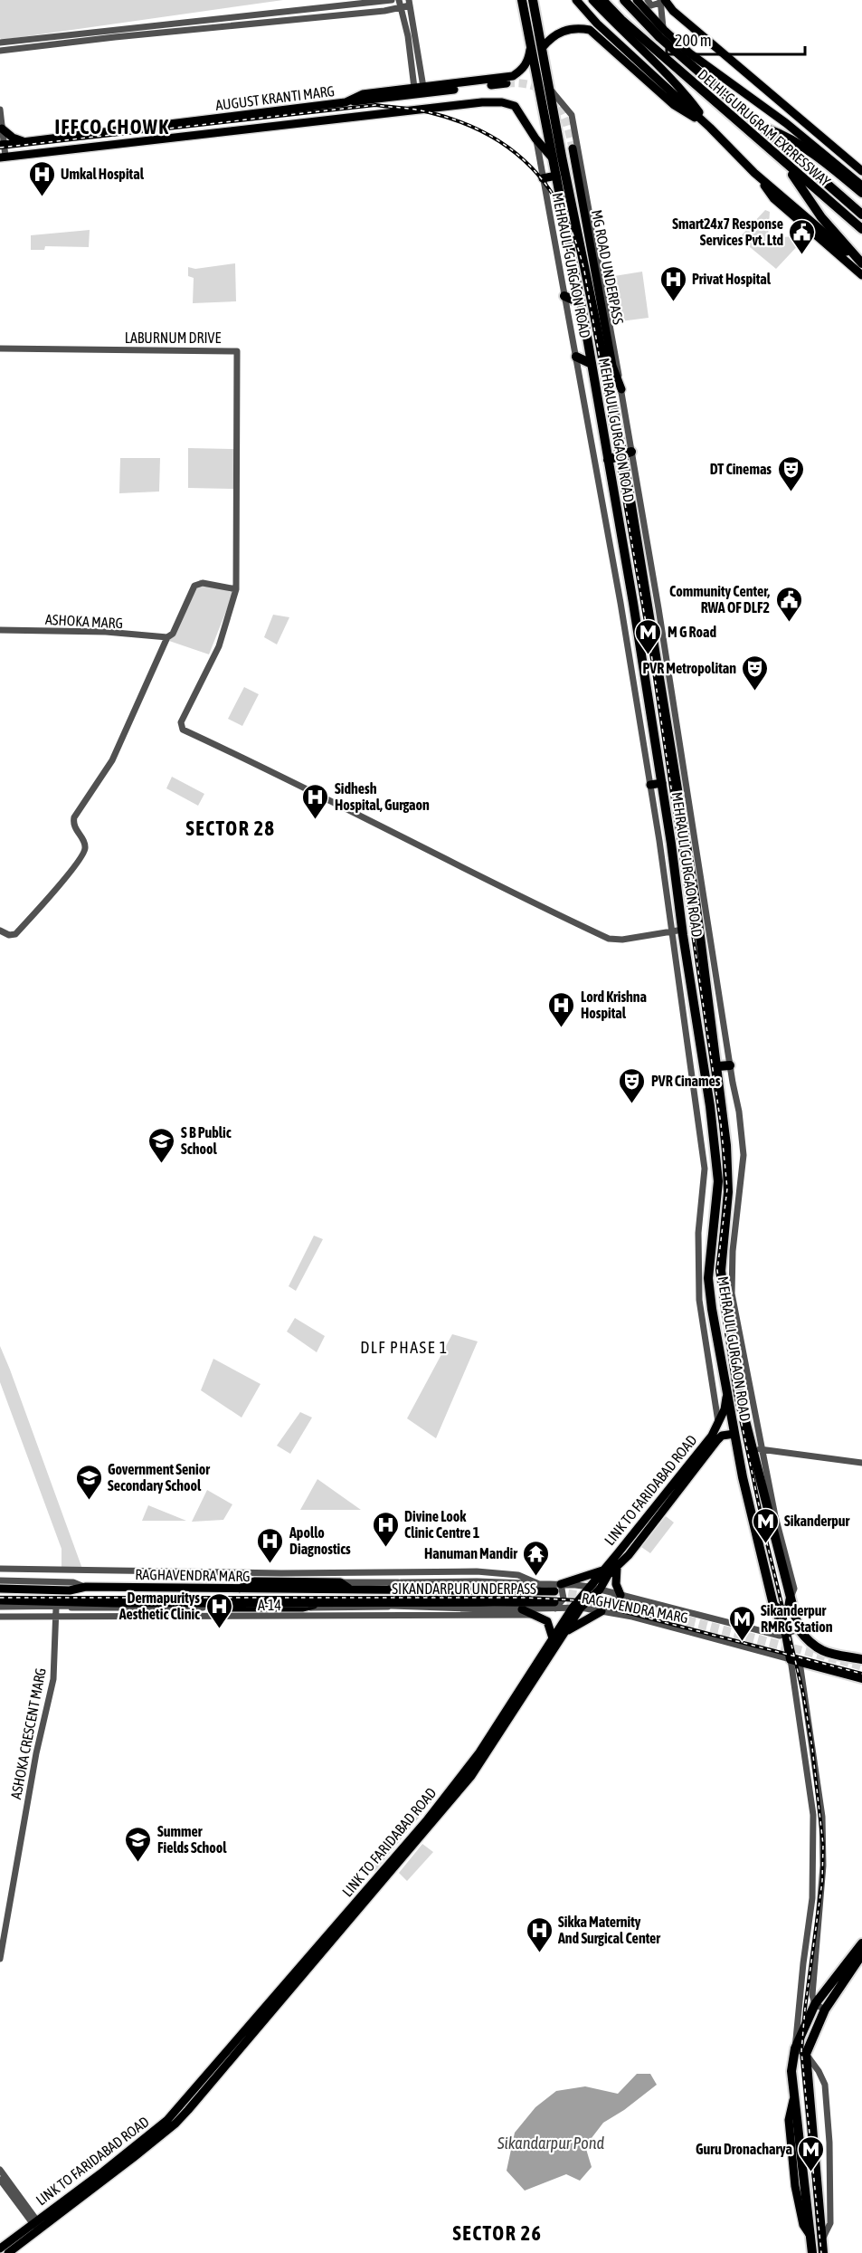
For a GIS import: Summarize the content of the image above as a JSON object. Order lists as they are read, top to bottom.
{
  "streets": {
    "highway": ["DELHI-GURUGRAM EXPRESSWAY", "MEHRAULI GURGAON ROAD"],
    "main road": [
      "AUGUST KRANTI MARG",
      "MG ROAD UNDERPASS",
      "LINK TO FARIDABAD ROAD",
      "RAGHAVENDRA MARG",
      "SIKANDARPUR UNDERPASS"
    ],
    "street": [
      "MEHRAULI-GURGAON ROAD",
      "LABURNUM DRIVE",
      "ASHOKA MARG",
      "A-14",
      "RAGHVENDRA MARG",
      "ASHOKA CRESCENT MARG"
    ]
  },
  "crossings": [
    ["AUGUST KRANTI MARG", "MEHRAULI-GURGAON ROAD"],
    ["AUGUST KRANTI MARG", "MEHRAULI GURGAON ROAD"],
    ["MEHRAULI-GURGAON ROAD", "LINK TO FARIDABAD ROAD"],
    ["MEHRAULI GURGAON ROAD", "LINK TO FARIDABAD ROAD"],
    ["MEHRAULI GURGAON ROAD", "RAGHVENDRA MARG"],
    ["LINK TO FARIDABAD ROAD", "SIKANDARPUR UNDERPASS"],
    ["LINK TO FARIDABAD ROAD", "RAGHVENDRA MARG"],
    ["RAGHAVENDRA MARG", "SIKANDARPUR UNDERPASS"],
    ["RAGHAVENDRA MARG", "RAGHVENDRA MARG"],
    ["SIKANDARPUR UNDERPASS", "RAGHVENDRA MARG"],
    ["A-14", "RAGHVENDRA MARG"],
    ["A-14", "ASHOKA CRESCENT MARG"]
  ],
  "districts": [
    "IFFCO CHOWK",
    "SECTOR 28",
    "DLF PHASE 1",
    "SECTOR 26"
  ],
  "water": ["Sikandarpur Pond"],
  "places": {
    "hospital": [
      "Umkal Hospital",
      "Privat Hospital",
      "Sidhesh Hospital, Gurgaon",
      "Lord Krishna Hospital",
      "Divine Look Clinic Centre 1",
      "Apollo Diagnostics",
      "Dermapuritys Aesthetic Clinic",
      "Sikka Maternity And Surgical Center"
    ],
    "public building": ["Smart24x7 Response Services Pvt. Ltd", "Community Center, RWA OF DLF2"],
    "theatre": ["DT Cinemas", "PVR Metropolitan", "PVR Cinames"],
    "metro station": [
      "M G Road",
      "Sikanderpur",
      "Sikanderpur RMRG Station",
      "Guru Dronacharya"
    ],
    "school or university": ["S B Public School", "Government Senior Secondary School", "Summer Fields School"],
    "temple": ["Hanuman Mandir"]
  },
  "scale_bar": "200 m"
}
